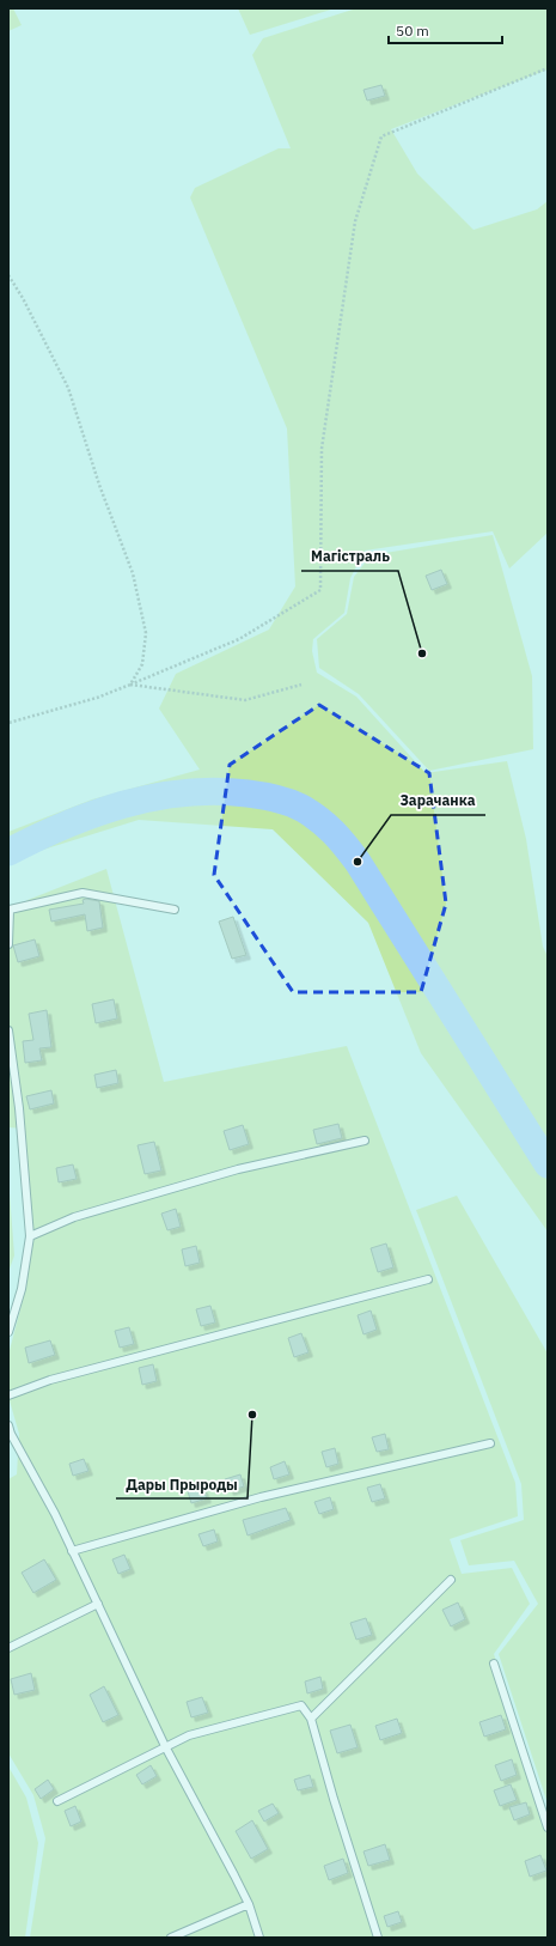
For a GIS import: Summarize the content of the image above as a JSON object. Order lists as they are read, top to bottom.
{
  "places": ["Магістраль", "Зарачанка", "Дары Прыроды"],
  "scale_bar": "50 m"
}
